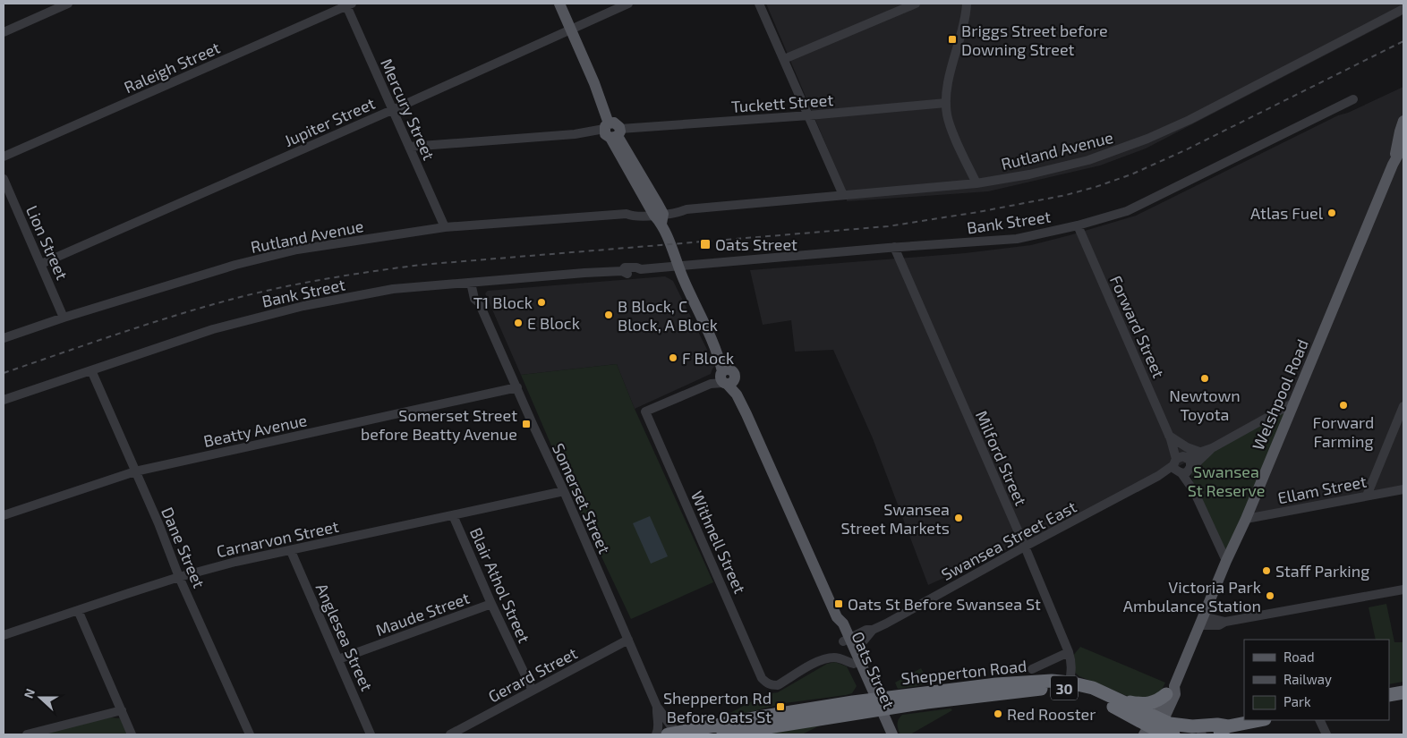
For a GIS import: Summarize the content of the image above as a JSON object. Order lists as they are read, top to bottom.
{
  "streets": {
    "highway": ["Shepperton Road", "30"],
    "main road": ["Welshpool Road", "Oats Street"],
    "street": [
      "Raleigh Street",
      "Tuckett Street",
      "Mercury Street",
      "Jupiter Street",
      "Rutland Avenue",
      "Bank Street",
      "Lion Street",
      "Forward Street",
      "Beatty Avenue",
      "Milford Street",
      "Ellam Street",
      "Somerset Street",
      "Carnarvon Street",
      "Swansea Street East",
      "Withnell Street",
      "Dane Street",
      "Blair Athol Street",
      "Maude Street",
      "Anglesea Street",
      "Gerard Street"
    ]
  },
  "crossings": [
    ["Raleigh Street", "Mercury Street"],
    ["Tuckett Street", "Mercury Street"],
    ["Tuckett Street", "Oats Street"],
    ["Mercury Street", "Jupiter Street"],
    ["Mercury Street", "Rutland Avenue"],
    ["Jupiter Street", "Lion Street"],
    ["Jupiter Street", "Oats Street"],
    ["Rutland Avenue", "Lion Street"],
    ["Rutland Avenue", "Oats Street"],
    ["Bank Street", "Forward Street"],
    ["Bank Street", "Milford Street"],
    ["Bank Street", "Somerset Street"],
    ["Bank Street", "Dane Street"],
    ["Bank Street", "Oats Street"],
    ["Forward Street", "Swansea Street East"],
    ["Welshpool Road", "Ellam Street"],
    ["Welshpool Road", "Swansea Street East"],
    ["Welshpool Road", "Shepperton Road"],
    ["Beatty Avenue", "Somerset Street"],
    ["Beatty Avenue", "Dane Street"],
    ["Milford Street", "Swansea Street East"],
    ["Milford Street", "Shepperton Road"],
    ["Somerset Street", "Carnarvon Street"],
    ["Somerset Street", "Shepperton Road"],
    ["Somerset Street", "Gerard Street"],
    ["Carnarvon Street", "Dane Street"],
    ["Carnarvon Street", "Blair Athol Street"],
    ["Carnarvon Street", "Anglesea Street"],
    ["Swansea Street East", "Oats Street"],
    ["Withnell Street", "Oats Street"],
    ["Blair Athol Street", "Maude Street"],
    ["Blair Athol Street", "Gerard Street"],
    ["Maude Street", "Anglesea Street"],
    ["Oats Street", "Shepperton Road"],
    ["Shepperton Road", "30"]
  ],
  "parks": ["Swansea St Reserve"],
  "places": {
    "transit": [
      "Briggs Street before Downing Street",
      "Oats Street",
      "Somerset Street before Beatty Avenue",
      "Oats St Before Swansea St",
      "Shepperton Rd Before Oats St"
    ],
    "other": [
      "Atlas Fuel",
      "T1 Block",
      "B Block, C Block, A Block",
      "E Block",
      "F Block",
      "Newtown Toyota",
      "Forward Farming",
      "Swansea Street Markets",
      "Staff Parking",
      "Victoria Park Ambulance Station",
      "Red Rooster"
    ]
  },
  "legend": ["Road", "Railway", "Park"],
  "north": "left"
}
